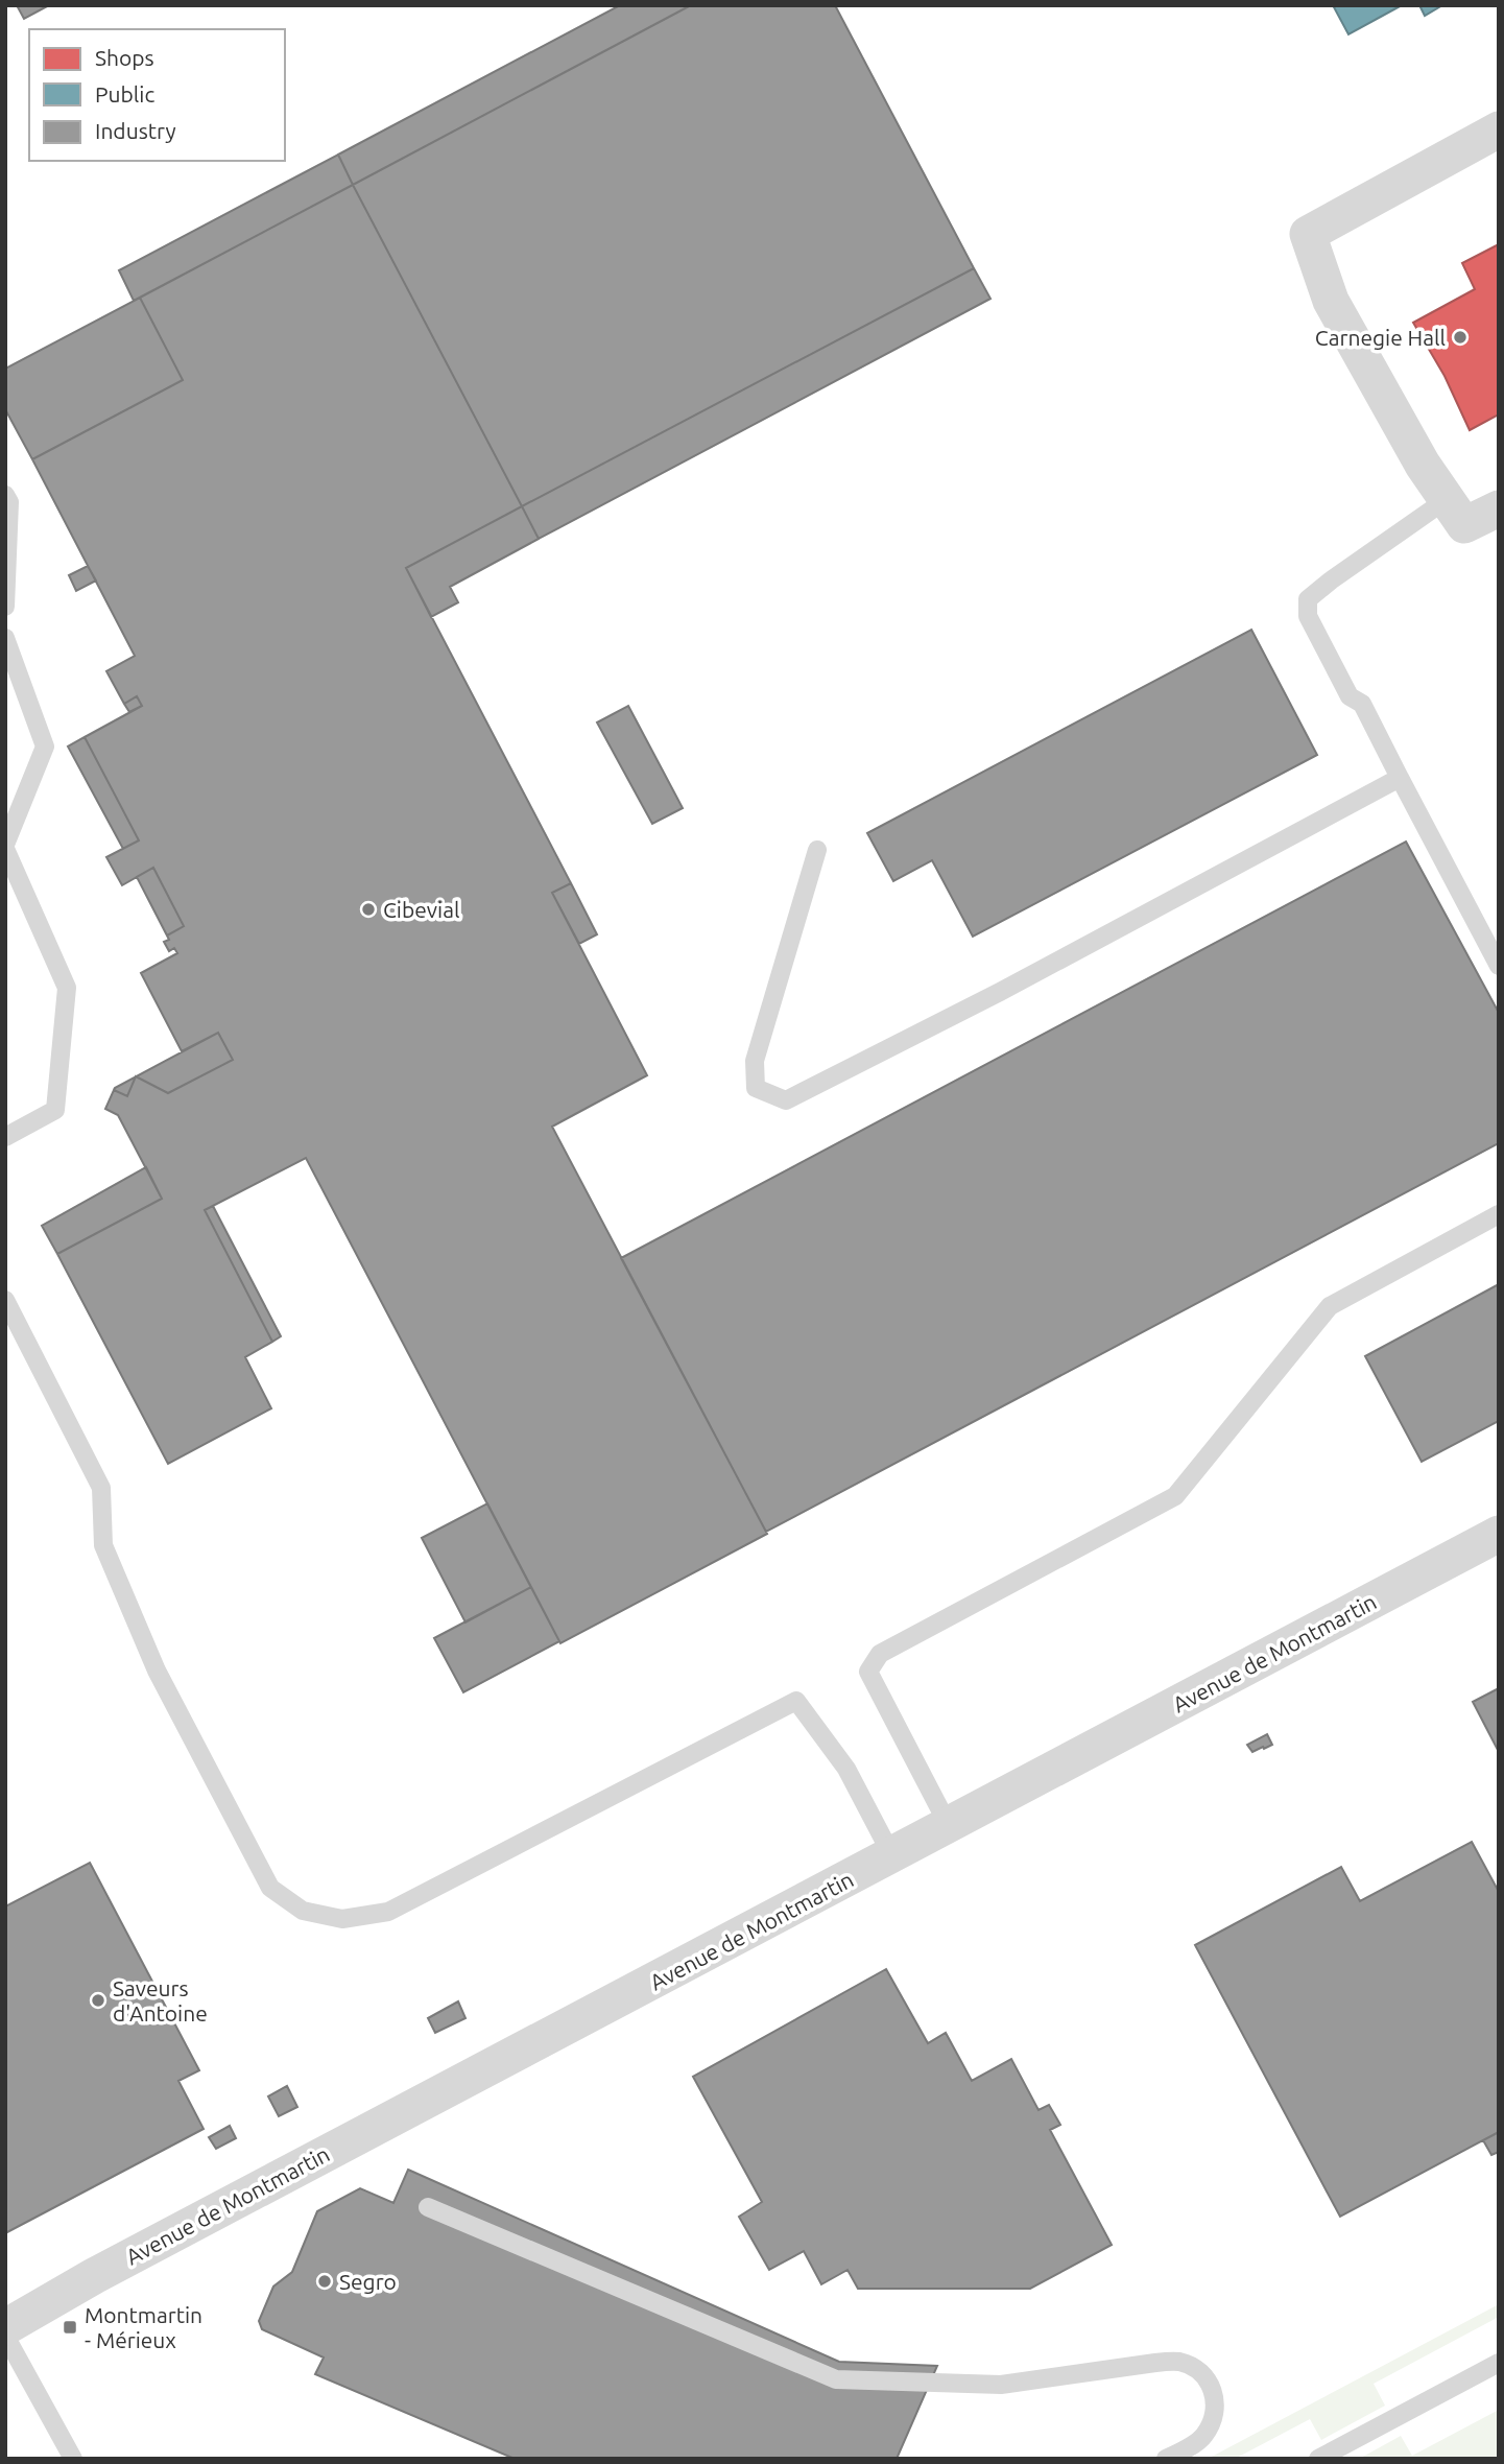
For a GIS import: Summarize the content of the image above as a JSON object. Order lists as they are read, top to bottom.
{
  "streets": {
    "street": ["Avenue de Montmartin"]
  },
  "places": {
    "other": [
      "Carnegie Hall",
      "Cibevial",
      "Saveurs d'Antoine",
      "Segro"
    ],
    "transit": ["Montmartin - Mérieux"]
  },
  "legend": ["Shops", "Public", "Industry"]
}
